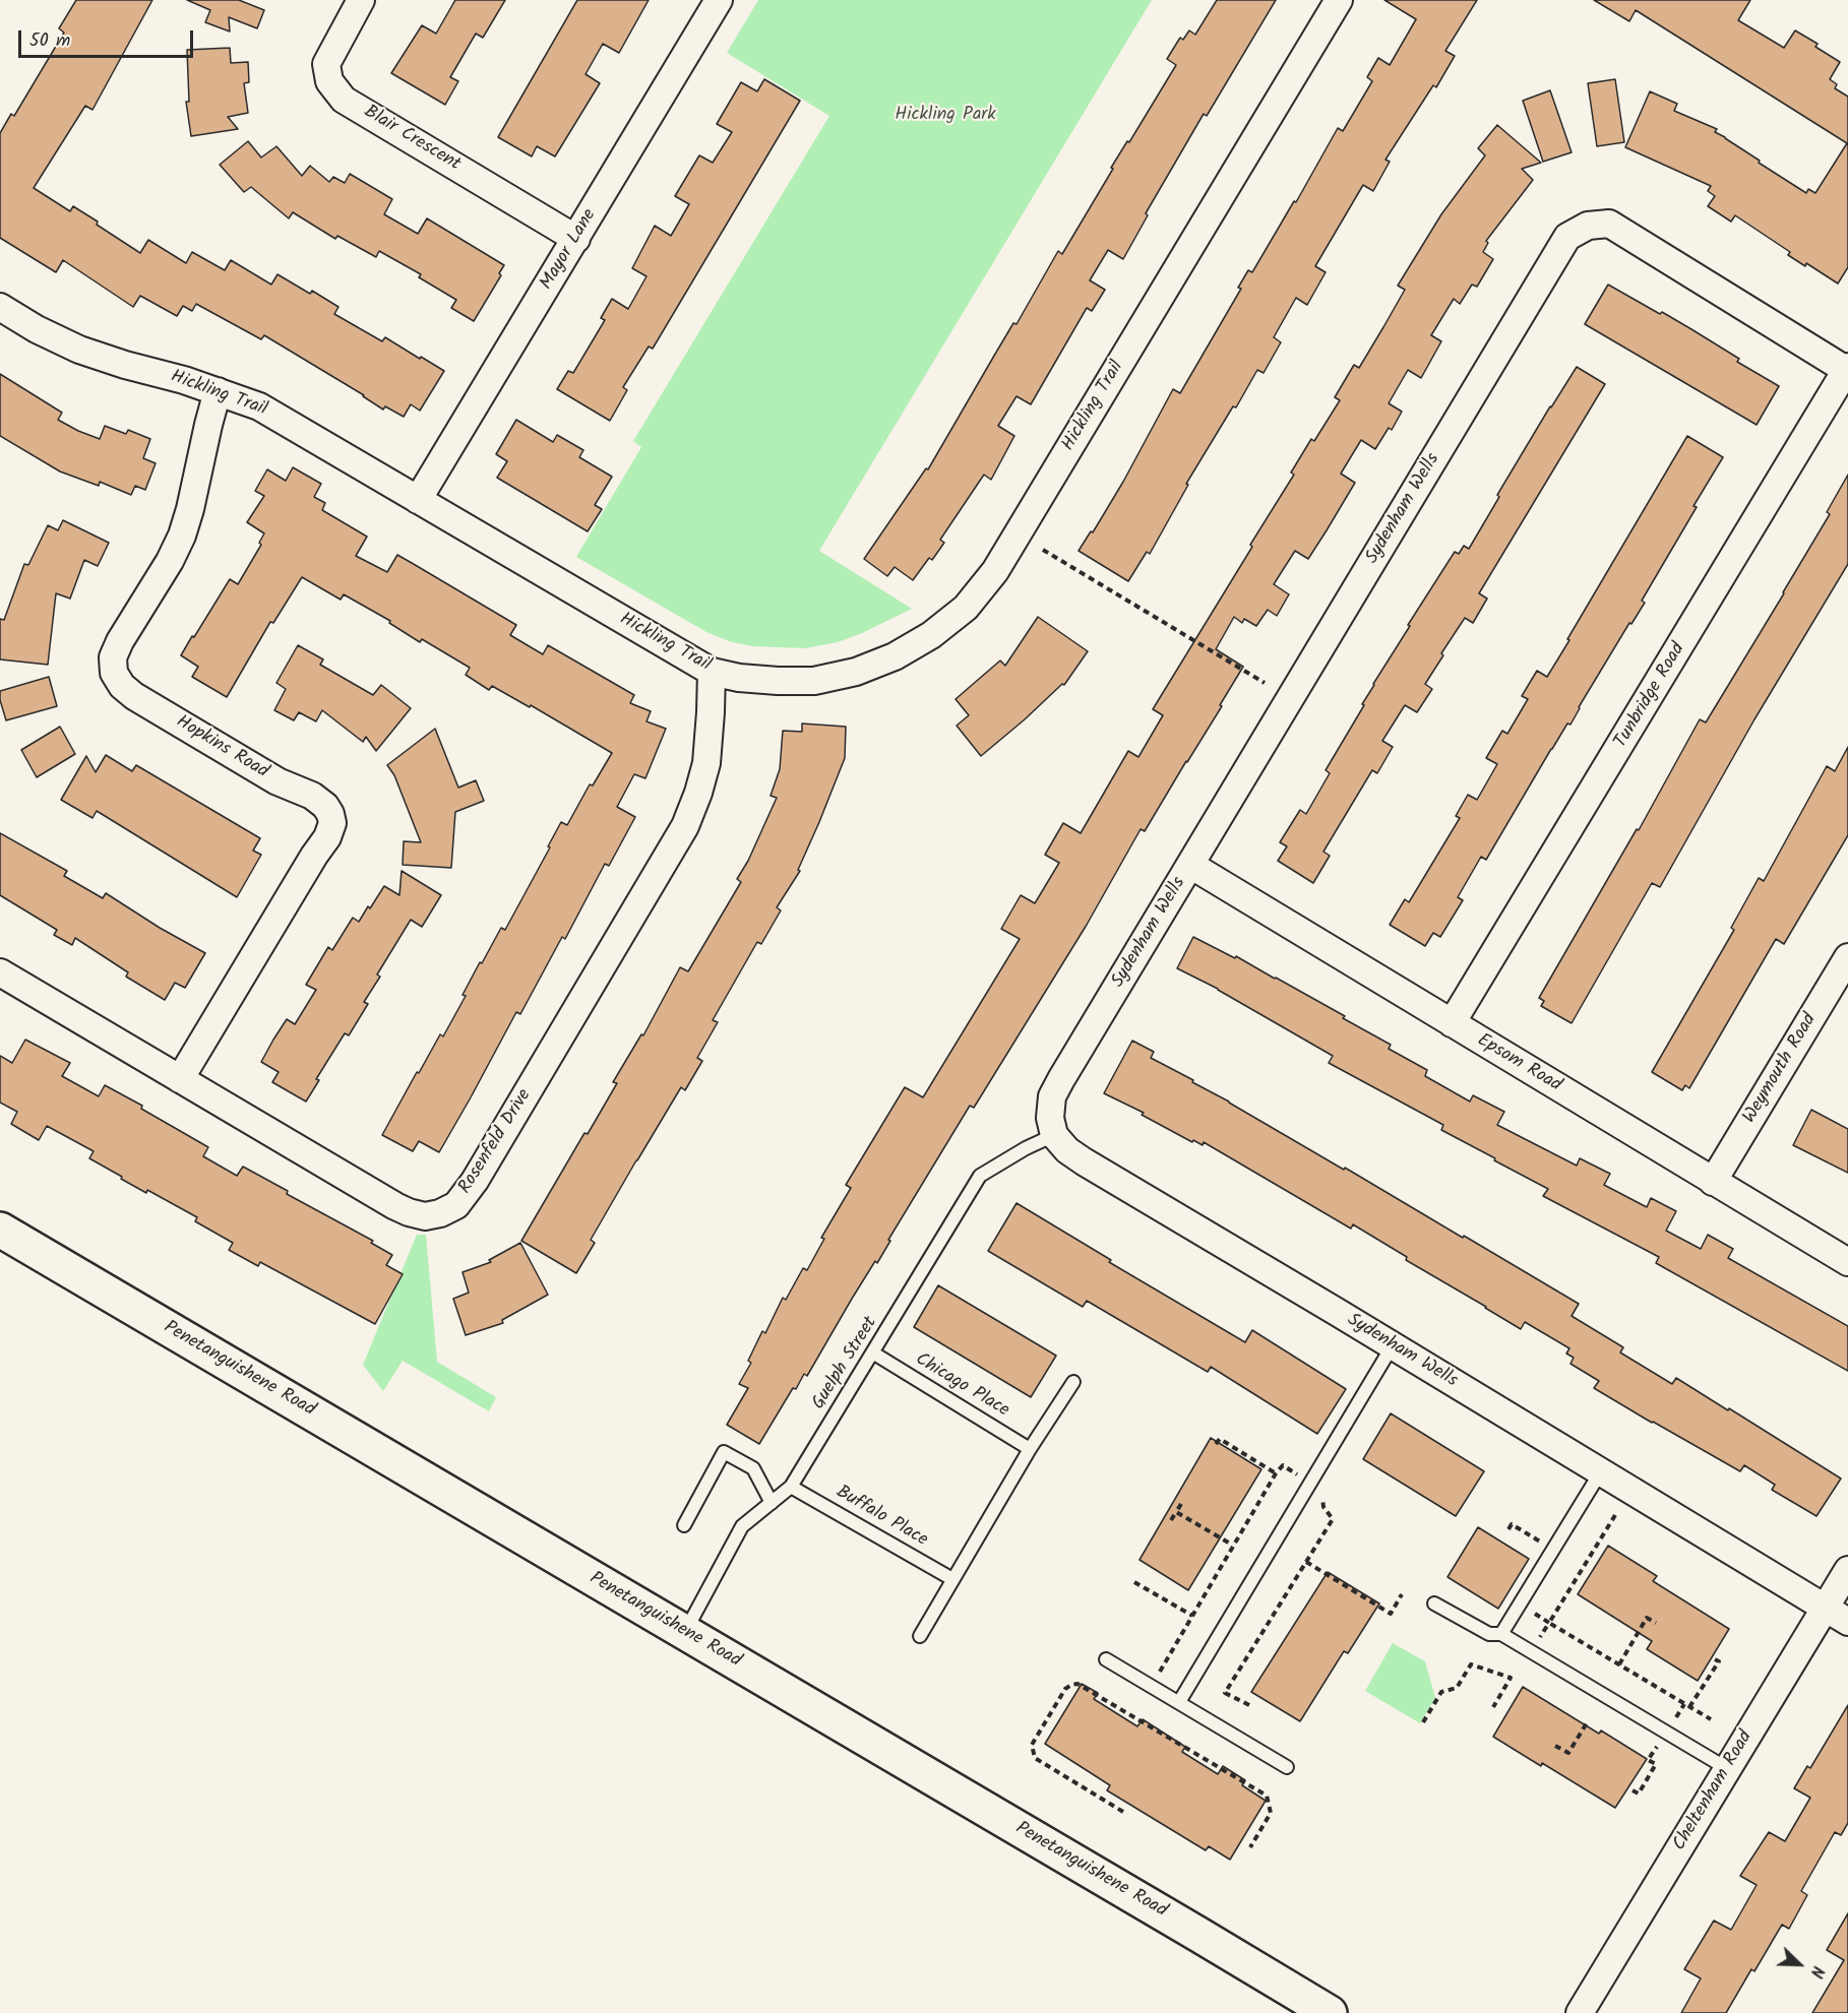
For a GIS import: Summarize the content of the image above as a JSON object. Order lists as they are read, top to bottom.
{
  "streets": {
    "main road": ["Penetanguishene Road"],
    "street": [
      "Blair Crescent",
      "Mayor Lane",
      "Hickling Trail",
      "Sydenham Wells",
      "Tunbridge Road",
      "Hopkins Road",
      "Epsom Road",
      "Weymouth Road",
      "Rosenfeld Drive",
      "Cheltenham Road"
    ],
    "lane": ["Guelph Street", "Chicago Place", "Buffalo Place"]
  },
  "crossings": [
    ["Blair Crescent", "Mayor Lane"],
    ["Mayor Lane", "Hickling Trail"],
    ["Hickling Trail", "Hopkins Road"],
    ["Hickling Trail", "Rosenfeld Drive"],
    ["Sydenham Wells", "Tunbridge Road"],
    ["Sydenham Wells", "Epsom Road"],
    ["Sydenham Wells", "Guelph Street"],
    ["Sydenham Wells", "Cheltenham Road"],
    ["Tunbridge Road", "Epsom Road"],
    ["Hopkins Road", "Rosenfeld Drive"],
    ["Epsom Road", "Weymouth Road"],
    ["Guelph Street", "Penetanguishene Road"],
    ["Guelph Street", "Chicago Place"],
    ["Guelph Street", "Buffalo Place"]
  ],
  "parks": ["Hickling Park"],
  "scale_bar": "50 m",
  "north": "bottom right"
}
